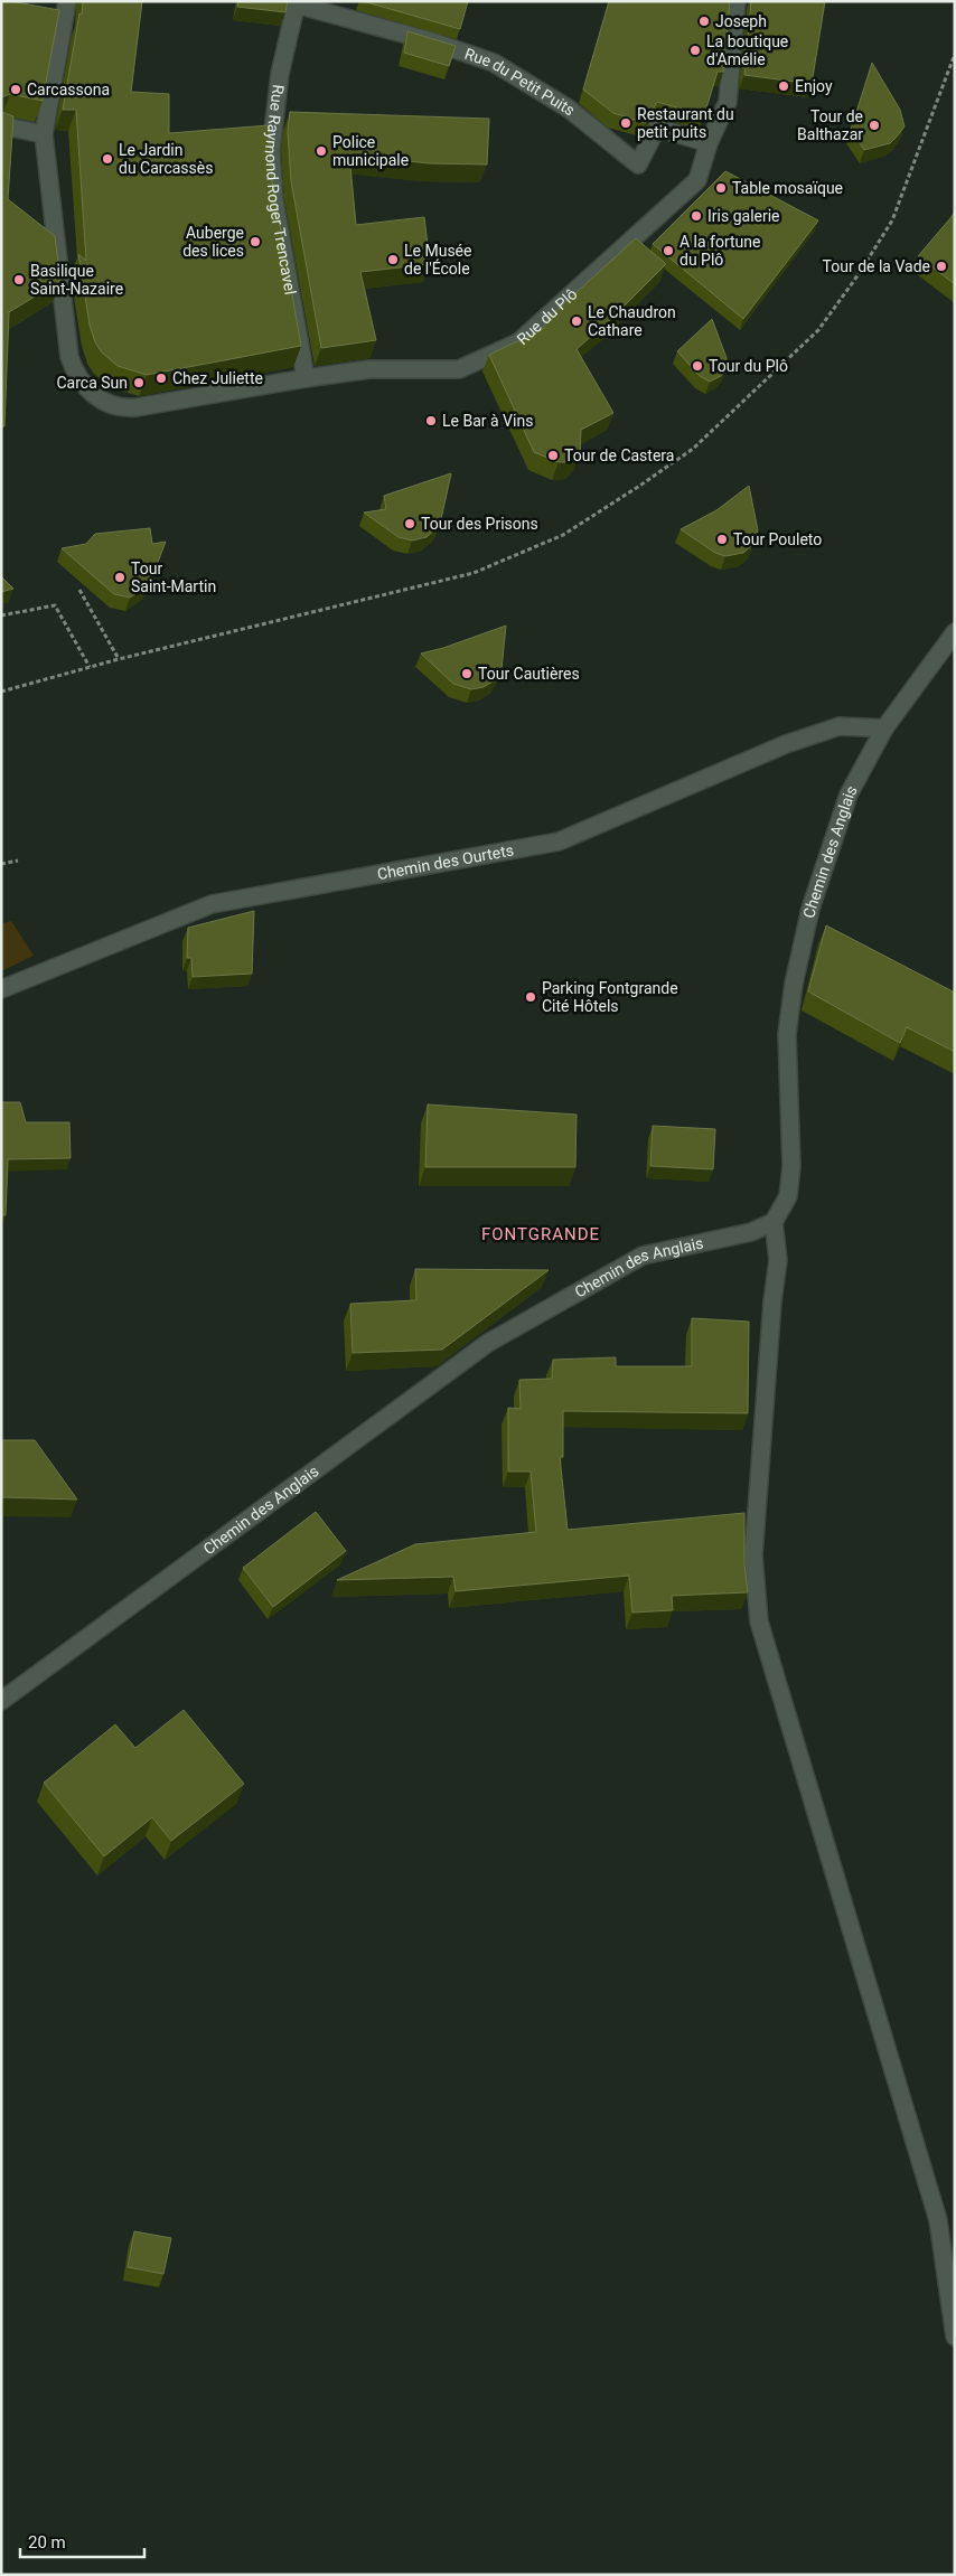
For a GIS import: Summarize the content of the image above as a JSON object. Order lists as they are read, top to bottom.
{
  "streets": {
    "street": [
      "Rue du Petit Puits",
      "Rue Raymond Roger Trencavel",
      "Rue du Plô",
      "Chemin des Anglais",
      "Chemin des Ourtets"
    ]
  },
  "crossings": [
    ["Rue du Petit Puits", "Rue Raymond Roger Trencavel"],
    ["Rue du Petit Puits", "Rue du Plô"],
    ["Rue Raymond Roger Trencavel", "Rue du Plô"],
    ["Chemin des Anglais", "Chemin des Ourtets"]
  ],
  "districts": ["FONTGRANDE"],
  "places": [
    "Joseph",
    "La boutique d'Amélie",
    "Enjoy",
    "Carcassona",
    "Restaurant du petit puits",
    "Tour de Balthazar",
    "Police municipale",
    "Le Jardin du Carcassès",
    "Table mosaïque",
    "Iris galerie",
    "Auberge des lices",
    "A la fortune du Plô",
    "Le Musée de l'École",
    "Tour de la Vade",
    "Basilique Saint-Nazaire",
    "Le Chaudron Cathare",
    "Tour du Plô",
    "Chez Juliette",
    "Carca Sun",
    "Le Bar à Vins",
    "Tour de Castera",
    "Tour des Prisons",
    "Tour Pouleto",
    "Tour Saint-Martin",
    "Tour Cautières",
    "Parking Fontgrande Cité Hôtels"
  ],
  "scale_bar": "20 m"
}
